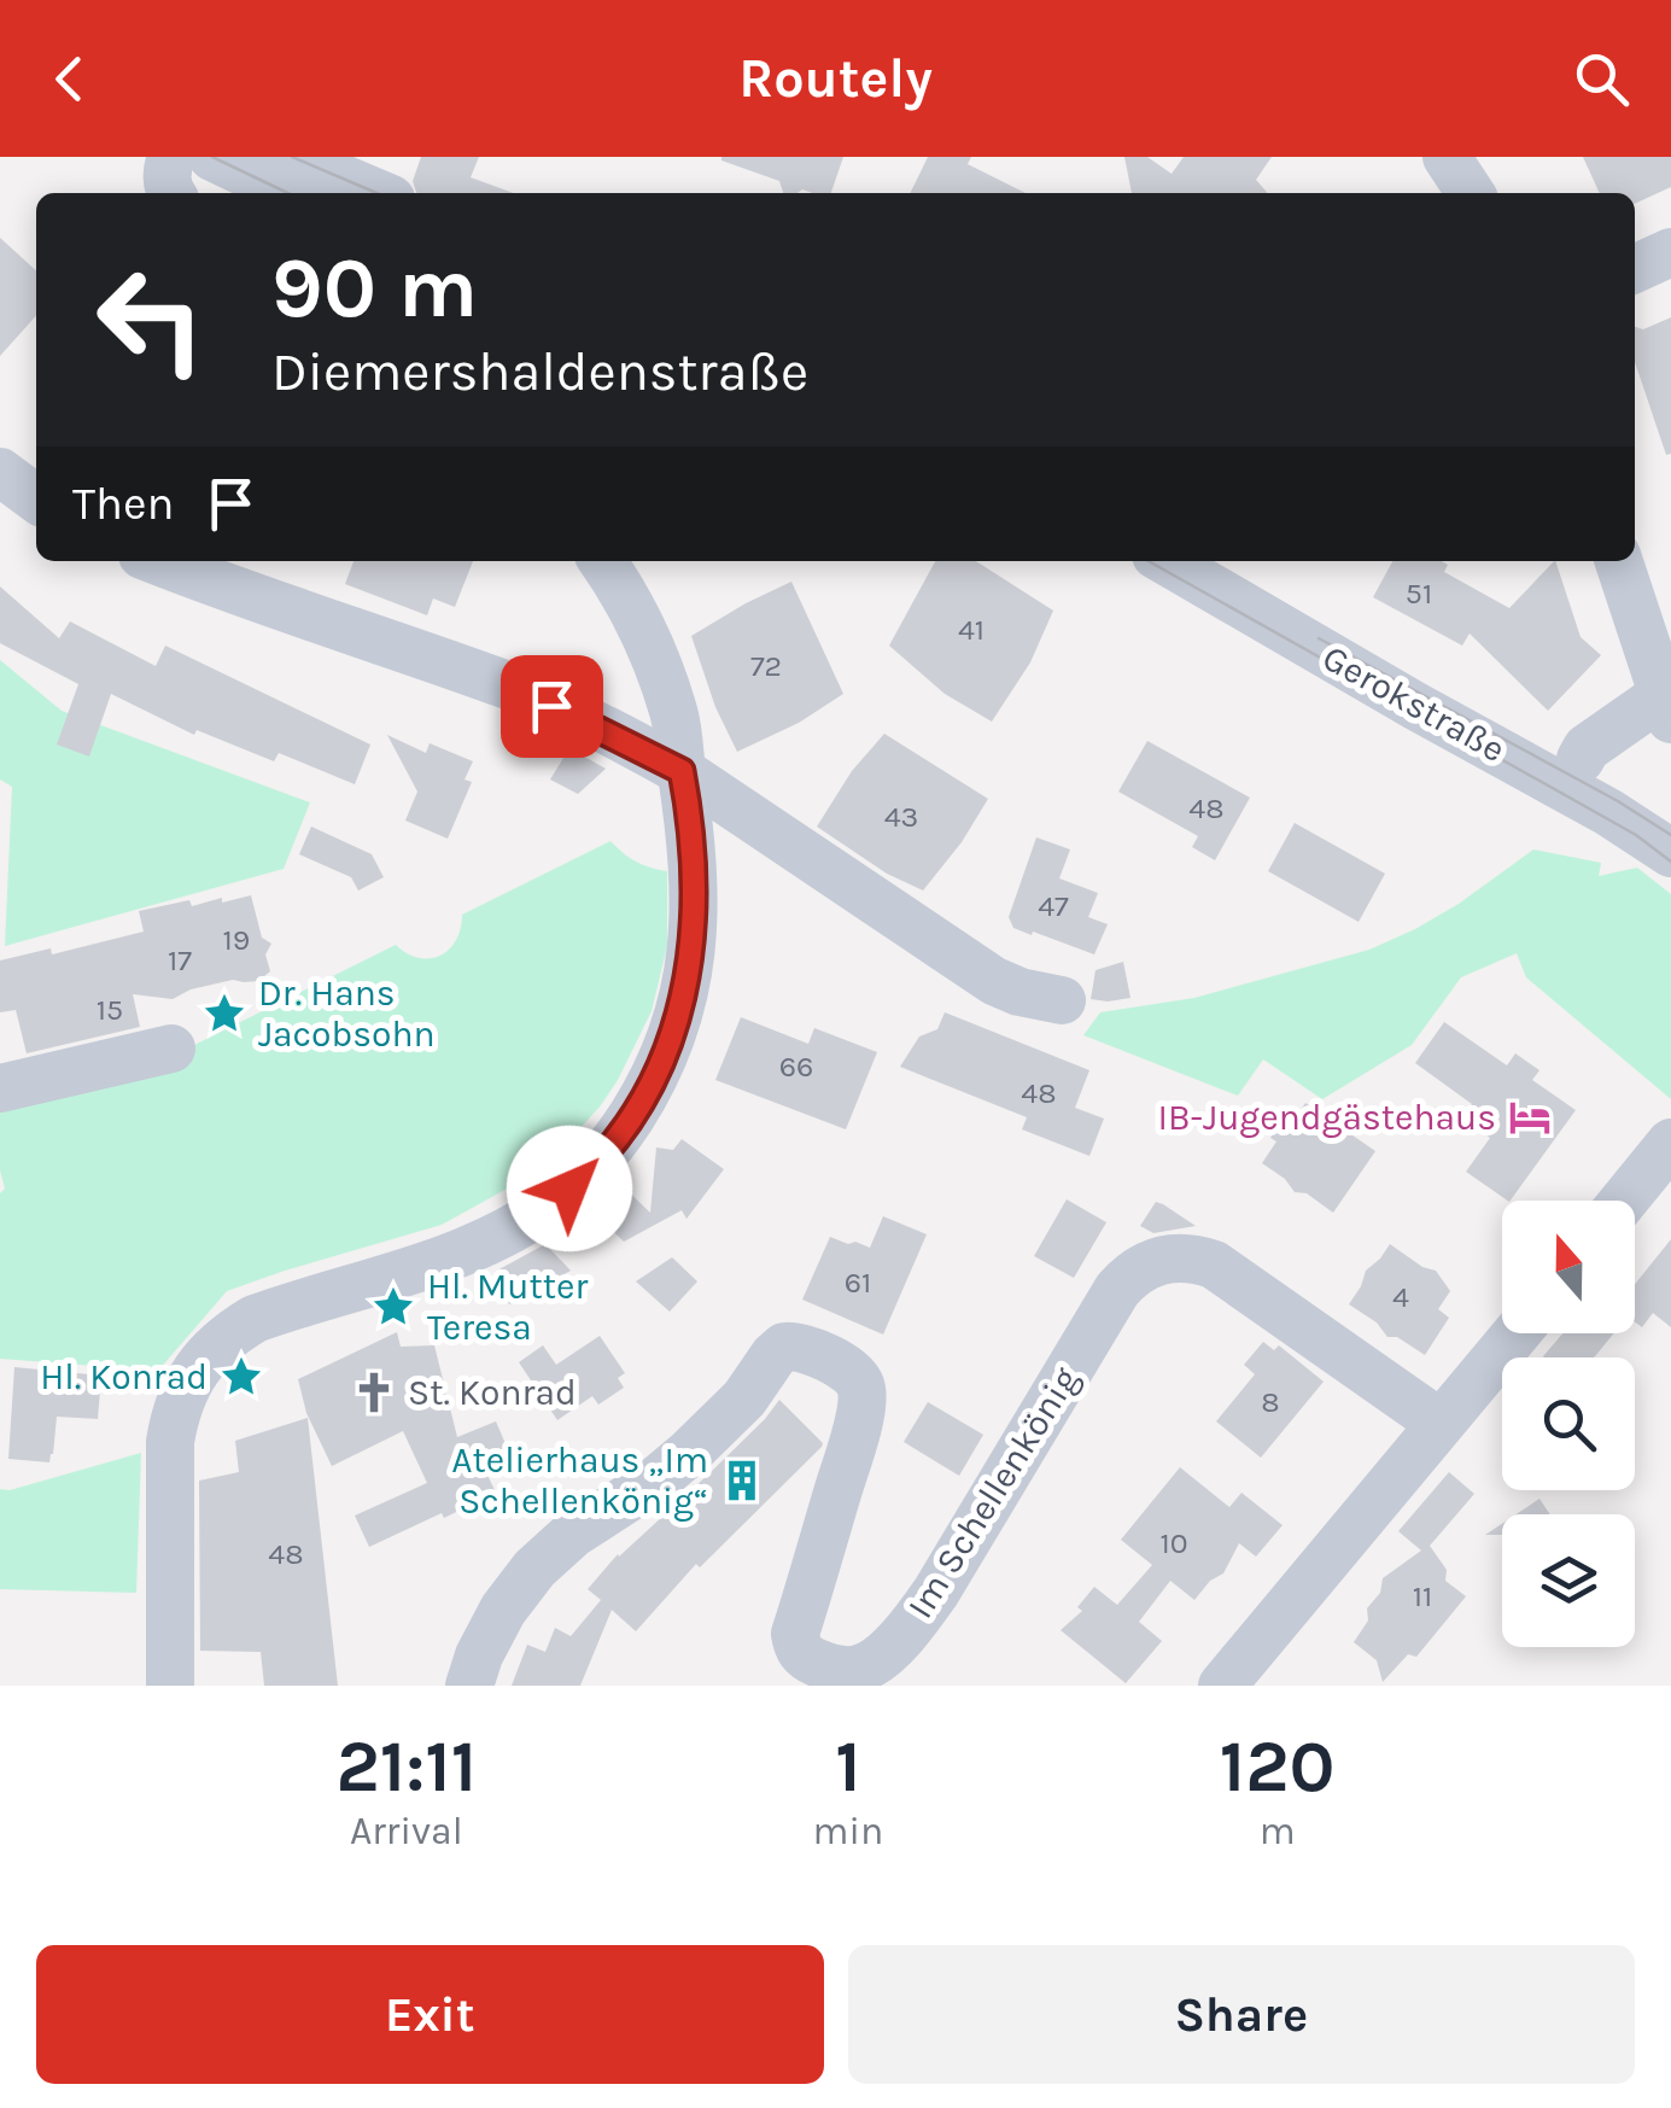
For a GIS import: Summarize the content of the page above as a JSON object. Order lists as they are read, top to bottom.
{
  "streets": {
    "street": ["Gerokstraße", "Im Schellenkönig"]
  },
  "places": {
    "place": ["Dr. Hans Jacobsohn", "Hl. Mutter Teresa", "Hl. Konrad"],
    "hotel": ["IB-Jugendgästehaus"],
    "church": ["St. Konrad"],
    "building": ["Atelierhaus „Im Schellenkönig“"]
  },
  "house_numbers": [
    "51",
    "41",
    "72",
    "48",
    "43",
    "47",
    "19",
    "17",
    "15",
    "66",
    "48",
    "61",
    "4",
    "8",
    "10",
    "48",
    "11"
  ],
  "north": "top",
  "page": {
    "header": "Routely",
    "turn": ["90 m", "Diemershaldenstraße"],
    "then": "Then",
    "eta": [
      "21:11",
      "Arrival",
      "1",
      "min",
      "120",
      "m"
    ],
    "buttons": ["Exit", "Share"]
  }
}
